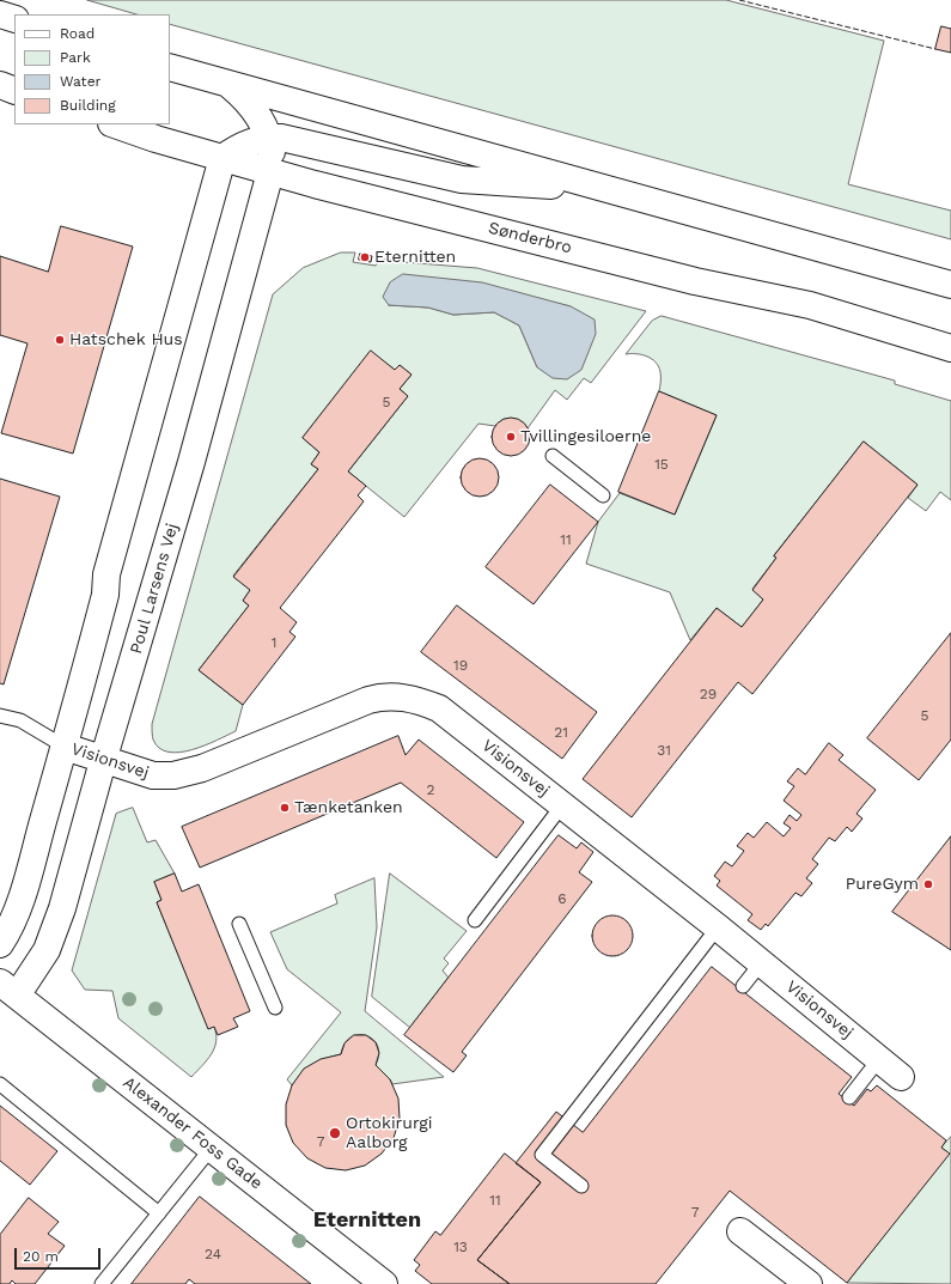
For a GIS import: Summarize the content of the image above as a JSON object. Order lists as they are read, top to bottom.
{
  "streets": {
    "street": [
      "Sønderbro",
      "Poul Larsens Vej",
      "Visionsvej",
      "Alexander Foss Gade"
    ]
  },
  "crossings": [
    ["Sønderbro", "Poul Larsens Vej"],
    ["Poul Larsens Vej", "Visionsvej"],
    ["Poul Larsens Vej", "Alexander Foss Gade"]
  ],
  "districts": ["Eternitten"],
  "places": [
    "Eternitten",
    "Hatschek Hus",
    "Tvillingesiloerne",
    "Tænketanken",
    "PureGym",
    "Ortokirurgi Aalborg"
  ],
  "house_numbers": [
    "5",
    "15",
    "11",
    "1",
    "19",
    "29",
    "5",
    "21",
    "31",
    "2",
    "6",
    "7",
    "11",
    "7",
    "13",
    "24"
  ],
  "legend": [
    "Road",
    "Park",
    "Water",
    "Building"
  ],
  "scale_bar": "20 m"
}
